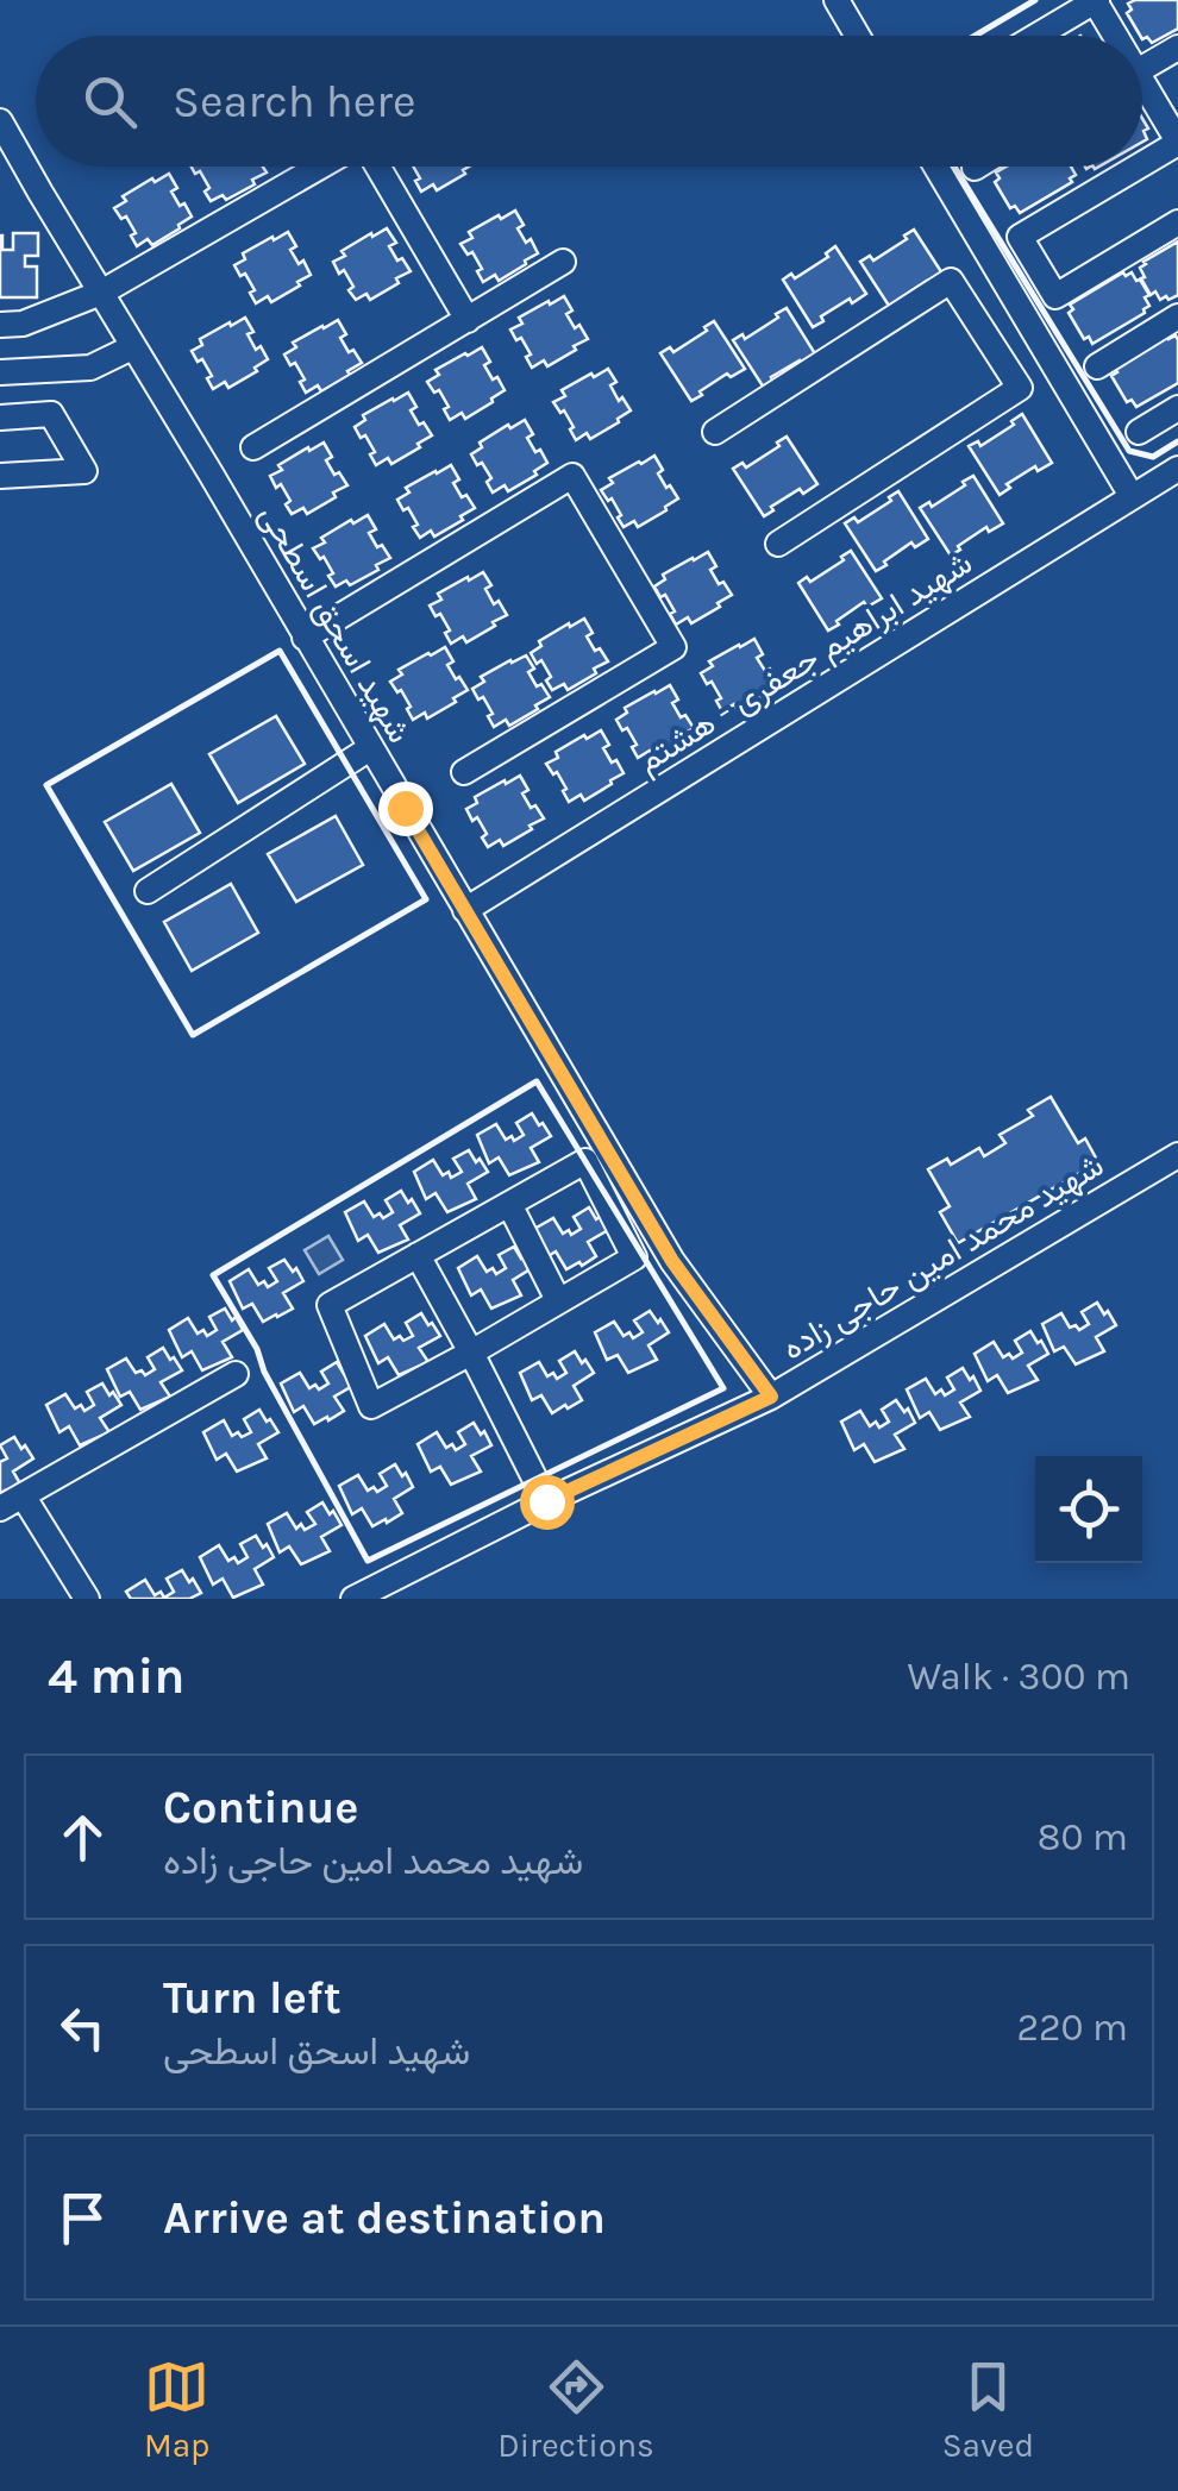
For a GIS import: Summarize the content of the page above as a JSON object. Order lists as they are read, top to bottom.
{
  "streets": {
    "street": ["شهید اسحق اسطحی", "شهید ابراهیم جعفری - هشتم", "شهید محمد امین حاجی زاده"]
  },
  "crossings": [
    ["شهید اسحق اسطحی", "شهید ابراهیم جعفری - هشتم"],
    ["شهید اسحق اسطحی", "شهید محمد امین حاجی زاده"]
  ],
  "page": {
    "search": "Search here",
    "heading": ["4 min", "Walk · 300 m"],
    "list": [
      ["Continue", "شهید محمد امین حاجی زاده", "80 m"],
      ["Turn left", "شهید اسحق اسطحی", "220 m"],
      "Arrive at destination"
    ],
    "nav": ["Map", "Directions", "Saved"]
  }
}
